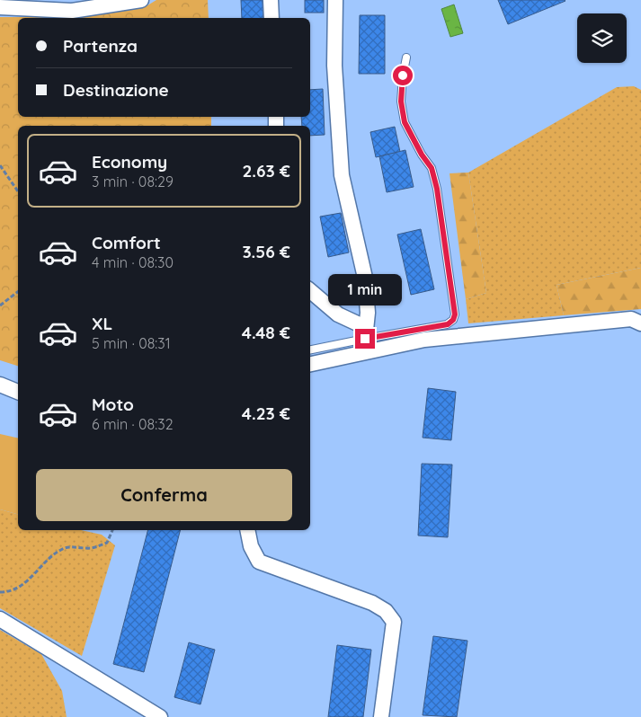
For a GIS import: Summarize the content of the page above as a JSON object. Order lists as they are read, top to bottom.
{
  "page": {
    "banner": ["Partenza", "Destinazione"],
    "list": [
      {
        "name": "Economy",
        "note": "3 min · 08:29",
        "value": "2.63 €"
      },
      {
        "name": "Comfort",
        "note": "4 min · 08:30",
        "value": "3.56 €"
      },
      {
        "name": "XL",
        "note": "5 min · 08:31",
        "value": "4.48 €"
      },
      {
        "name": "Moto",
        "note": "6 min · 08:32",
        "value": "4.23 €"
      }
    ],
    "bubble": "1 min",
    "buttons": "Conferma"
  }
}
